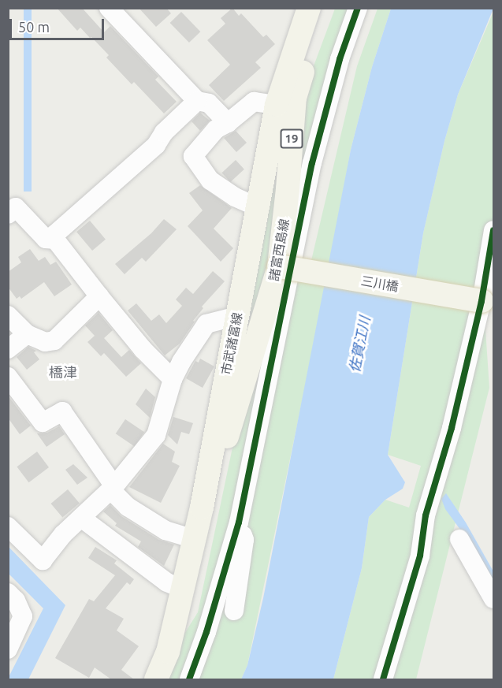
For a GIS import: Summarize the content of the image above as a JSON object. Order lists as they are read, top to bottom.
{
  "streets": {
    "main road": [
      "19",
      "諸富西島線",
      "三川橋",
      "市武諸富線"
    ]
  },
  "crossings": [
    ["諸富西島線", "三川橋"],
    ["諸富西島線", "市武諸富線"]
  ],
  "districts": ["橋津"],
  "water": ["佐賀江川"],
  "scale_bar": "50 m"
}
